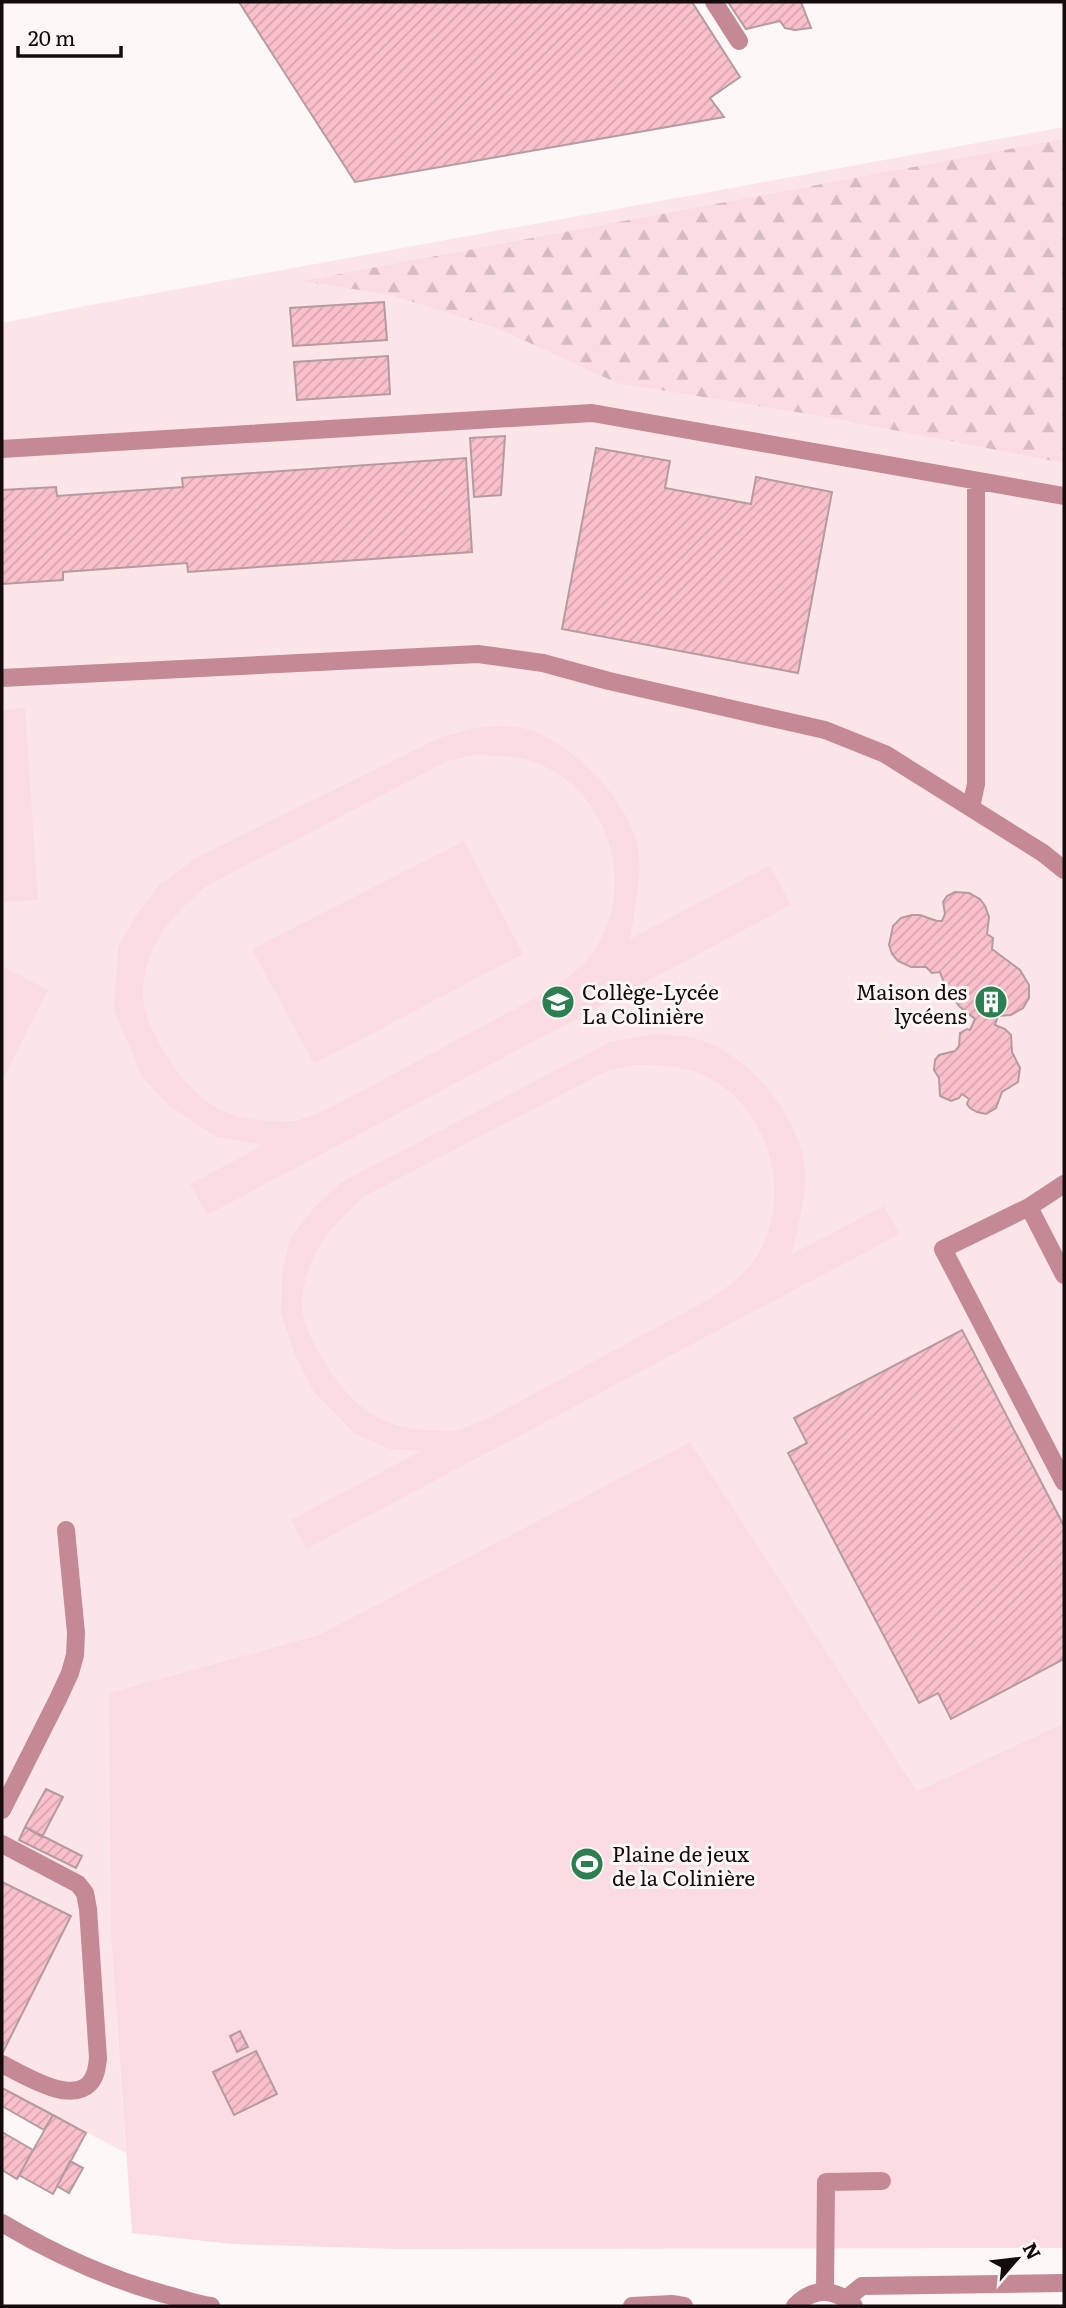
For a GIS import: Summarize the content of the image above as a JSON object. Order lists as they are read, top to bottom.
{
  "places": {
    "school or university": ["Collège-Lycée La Colinière"],
    "building": ["Maison des lycéens"],
    "sports": ["Plaine de jeux de la Colinière"]
  },
  "scale_bar": "20 m",
  "north": "top right"
}
